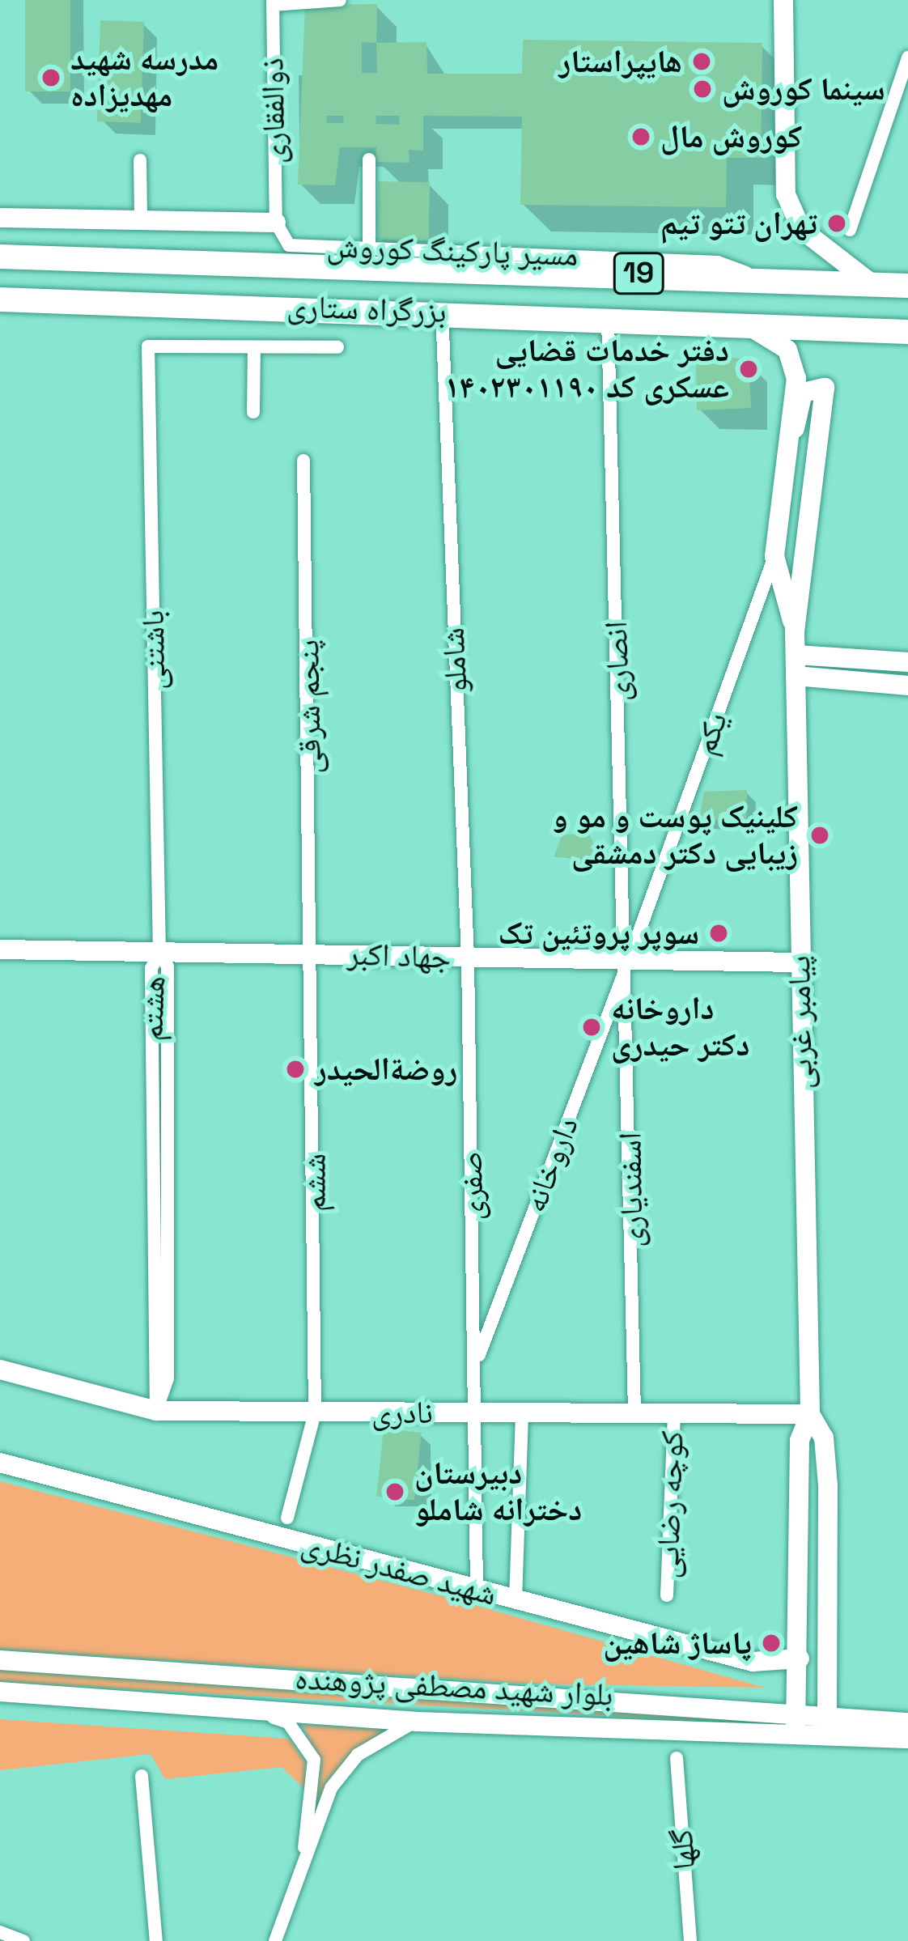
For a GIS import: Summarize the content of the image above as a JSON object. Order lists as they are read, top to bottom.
{
  "streets": {
    "highway": ["19", "بزرگراه ستاری"],
    "main road": [
      "جهاد اکبر",
      "پیامبر غربی",
      "نادری",
      "شهید صفدر نظری",
      "بلوار شهید مصطفی پژوهنده"
    ],
    "street": [
      "ذوالفقاری",
      "مسیر پارکینگ کوروش",
      "باشتنی",
      "شاملو",
      "انصاری",
      "پنجم شرقی",
      "یکم",
      "هشتم",
      "داروخانه",
      "ششم",
      "صفری",
      "اسفندیاری",
      "کوچه رضایی",
      "گلها"
    ]
  },
  "crossings": [
    ["ذوالفقاری", "مسیر پارکینگ کوروش"],
    ["مسیر پارکینگ کوروش", "بزرگراه ستاری"],
    ["بزرگراه ستاری", "شاملو"],
    ["بزرگراه ستاری", "انصاری"],
    ["بزرگراه ستاری", "پیامبر غربی"],
    ["باشتنی", "جهاد اکبر"],
    ["باشتنی", "هشتم"],
    ["شاملو", "جهاد اکبر"],
    ["شاملو", "صفری"],
    ["انصاری", "یکم"],
    ["انصاری", "جهاد اکبر"],
    ["انصاری", "داروخانه"],
    ["انصاری", "اسفندیاری"],
    ["پنجم شرقی", "جهاد اکبر"],
    ["پنجم شرقی", "ششم"],
    ["یکم", "جهاد اکبر"],
    ["یکم", "پیامبر غربی"],
    ["یکم", "داروخانه"],
    ["یکم", "اسفندیاری"],
    ["جهاد اکبر", "هشتم"],
    ["جهاد اکبر", "پیامبر غربی"],
    ["جهاد اکبر", "داروخانه"],
    ["جهاد اکبر", "ششم"],
    ["جهاد اکبر", "صفری"],
    ["جهاد اکبر", "اسفندیاری"],
    ["هشتم", "نادری"],
    ["پیامبر غربی", "نادری"],
    ["پیامبر غربی", "شهید صفدر نظری"],
    ["پیامبر غربی", "بلوار شهید مصطفی پژوهنده"],
    ["داروخانه", "صفری"],
    ["داروخانه", "اسفندیاری"],
    ["ششم", "نادری"],
    ["صفری", "نادری"],
    ["صفری", "شهید صفدر نظری"],
    ["اسفندیاری", "نادری"],
    ["نادری", "کوچه رضایی"]
  ],
  "places": [
    "هایپراستار",
    "مدرسه شهيد مهديزاده",
    "سینما کوروش",
    "کوروش مال",
    "تهران تتو تیم",
    "دفتر خدمات قضایی عسکری کد ۱۴۰۲۳۰۱۱۹۰",
    "کلینیک پوست و مو و زیبایی دکتر دمشقی",
    "سوپر پروتئین تک",
    "داروخانه دکتر حیدری",
    "روضةالحیدر",
    "دبیرستان دخترانه شاملو",
    "پاساژ شاهین"
  ]
}
